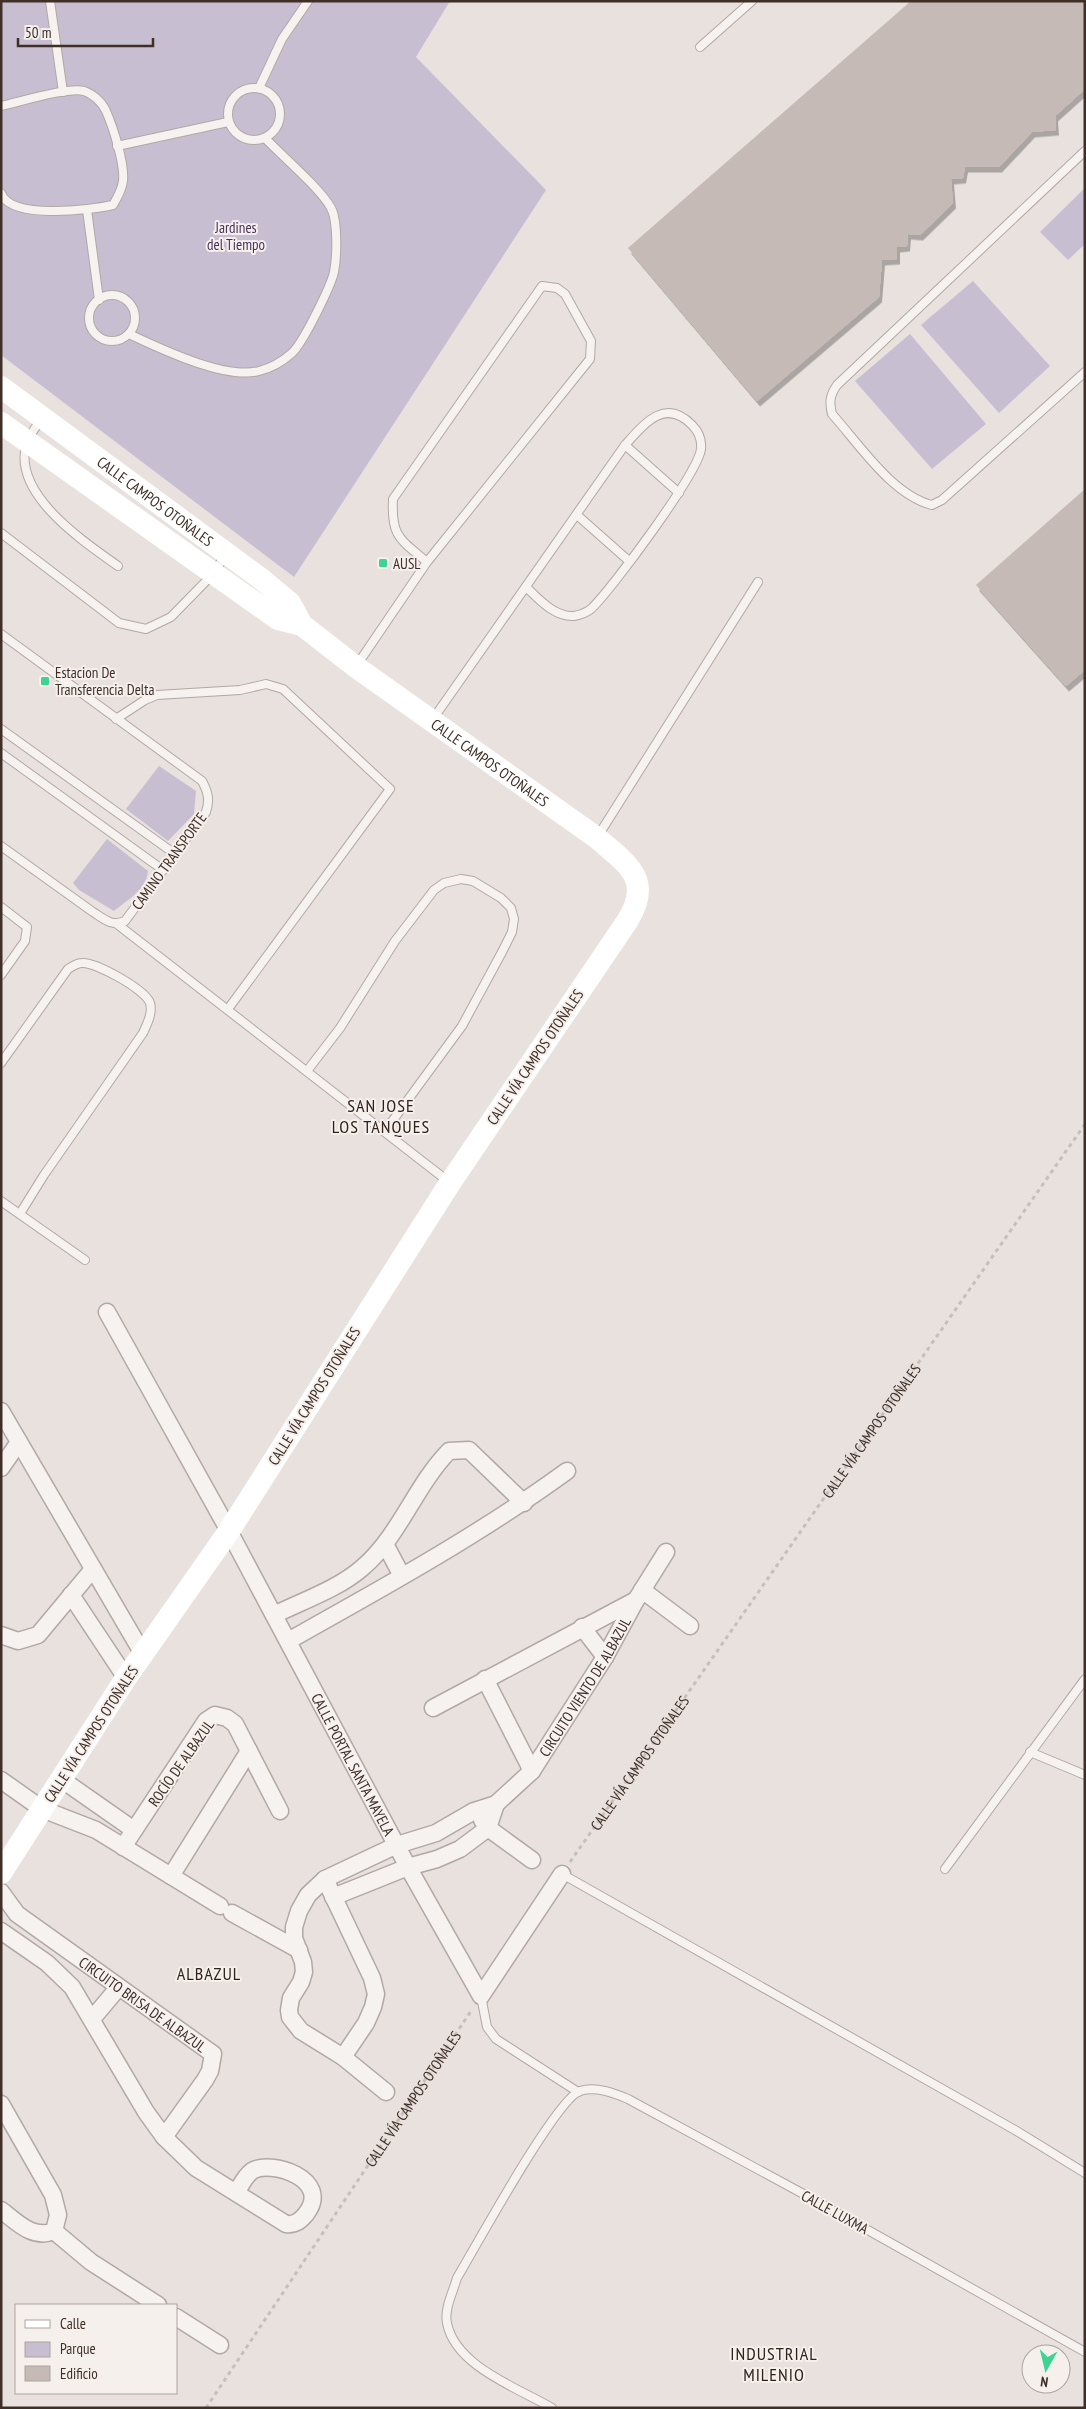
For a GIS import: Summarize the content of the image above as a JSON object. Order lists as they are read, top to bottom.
{
  "streets": {
    "street": [
      "CALLE CAMPOS OTOÑALES",
      "CALLE VÍA CAMPOS OTOÑALES",
      "CIRCUITO VIENTO DE ALBAZUL",
      "ROCÍO DE ALBAZUL",
      "CALLE PORTAL SANTA MAYELA",
      "CIRCUITO BRISA DE ALBAZUL"
    ],
    "lane": ["CAMINO TRANSPORTE", "CALLE LUXMA"]
  },
  "crossings": [
    ["CALLE CAMPOS OTOÑALES", "CALLE VÍA CAMPOS OTOÑALES"],
    ["CALLE VÍA CAMPOS OTOÑALES", "CALLE PORTAL SANTA MAYELA"],
    ["CIRCUITO VIENTO DE ALBAZUL", "CALLE PORTAL SANTA MAYELA"]
  ],
  "districts": ["SAN JOSE LOS TANQUES", "ALBAZUL", "INDUSTRIAL MILENIO"],
  "parks": ["Jardines del Tiempo"],
  "places": {
    "transit": ["AUSL", "Estacion De Transferencia Delta"]
  },
  "legend": ["Calle", "Parque", "Edificio"],
  "scale_bar": "50 m",
  "north": "bottom"
}
